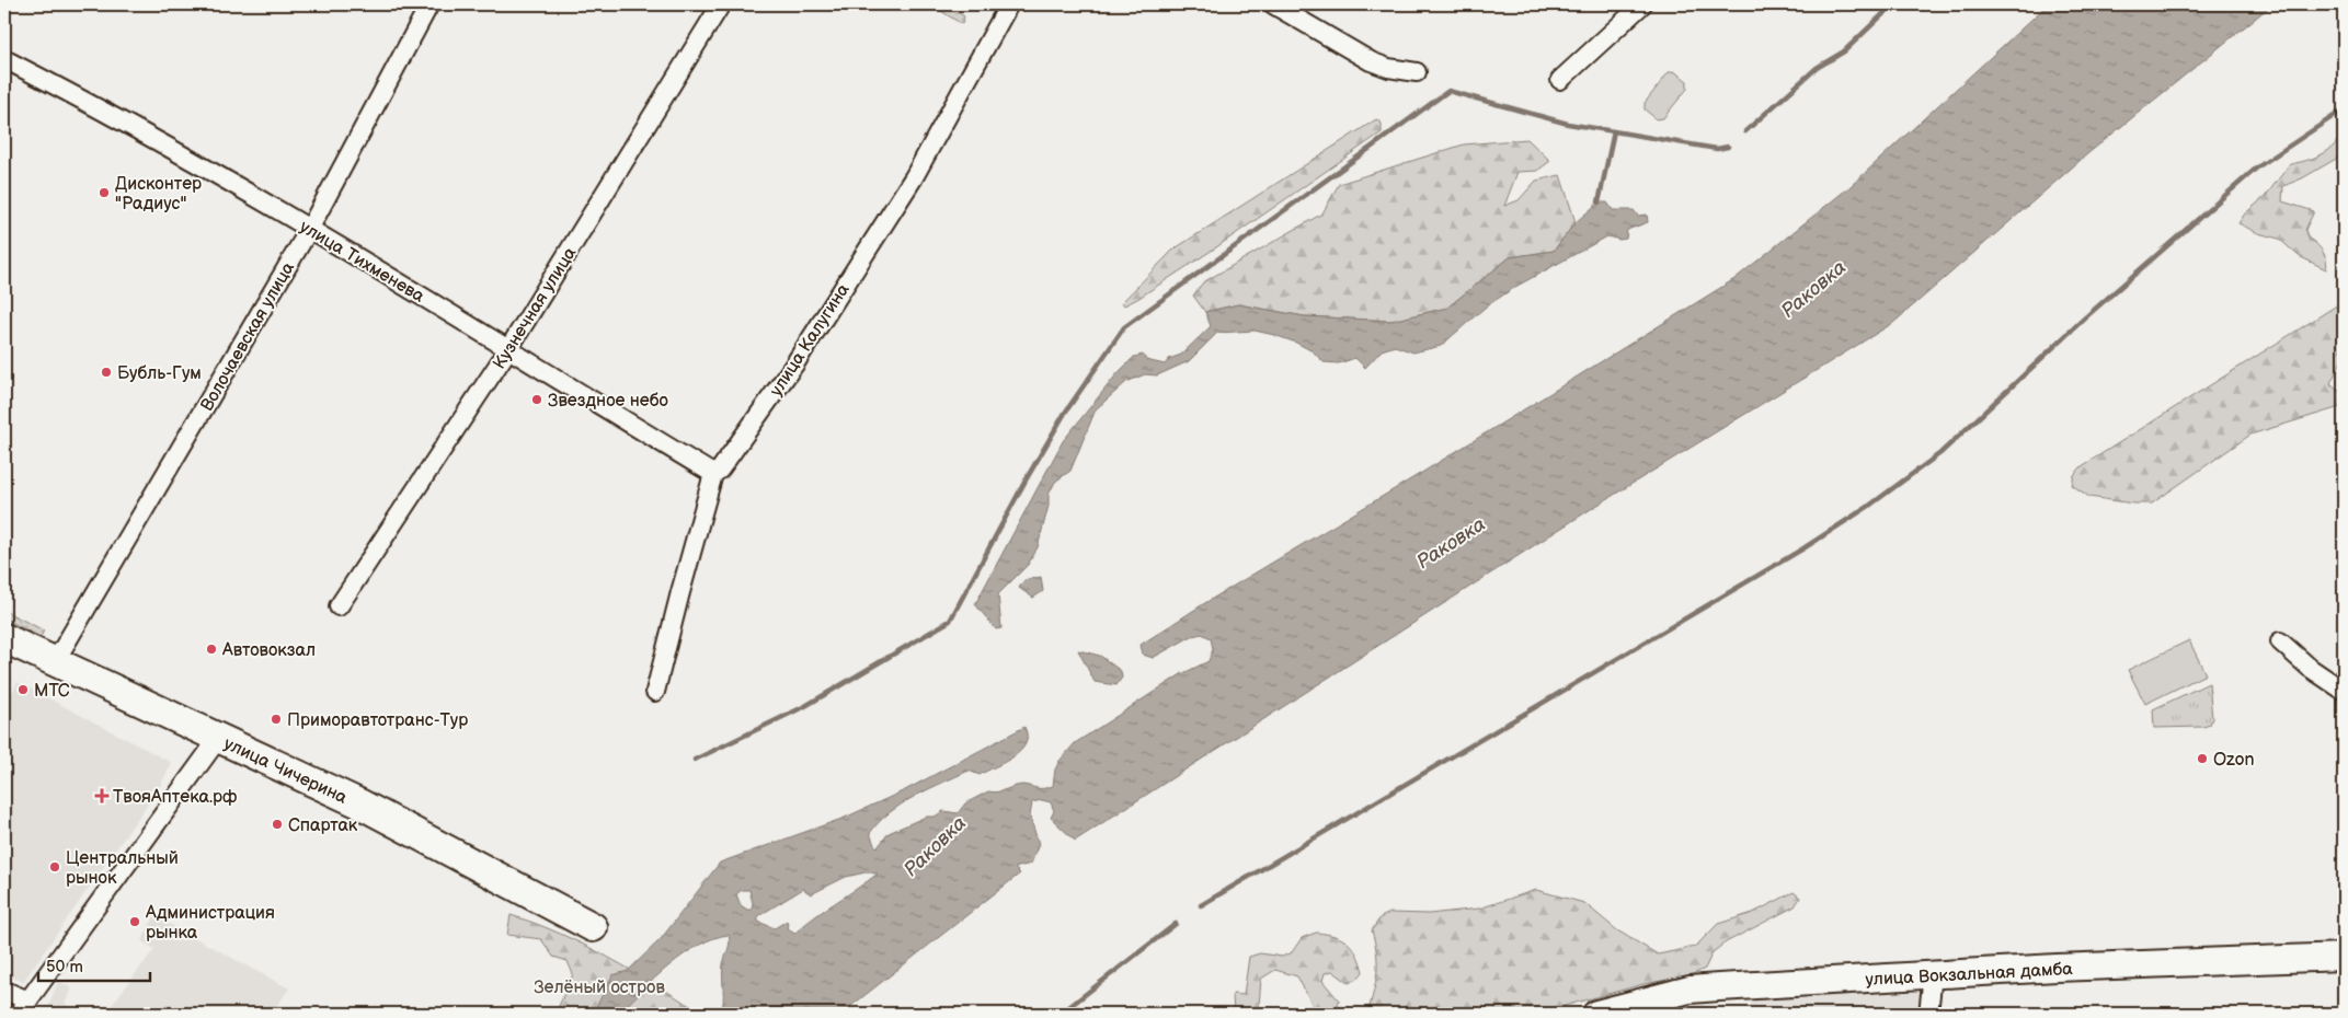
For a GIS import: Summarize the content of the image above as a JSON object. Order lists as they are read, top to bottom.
{
  "streets": {
    "main road": ["улица Чичерина"],
    "street": [
      "улица Тихменева",
      "Кузнечная улица",
      "Волочаевская улица",
      "улица Калугина",
      "улица Вокзальная дамба"
    ]
  },
  "crossings": [
    ["улица Тихменева", "Кузнечная улица"],
    ["улица Тихменева", "Волочаевская улица"],
    ["улица Тихменева", "улица Калугина"],
    ["Волочаевская улица", "улица Чичерина"]
  ],
  "water": ["Раковка"],
  "parks": ["Зелёный остров"],
  "places": {
    "other": [
      "Дисконтер \"Радиус\"",
      "Бубль-Гум",
      "Звездное небо",
      "Автовокзал",
      "МТС",
      "Приморавтотранс-Тур",
      "Ozon",
      "Спартак",
      "Центральный рынок",
      "Администрация рынка"
    ],
    "health": ["ТвояАптека.рф"]
  },
  "scale_bar": "50 m"
}
